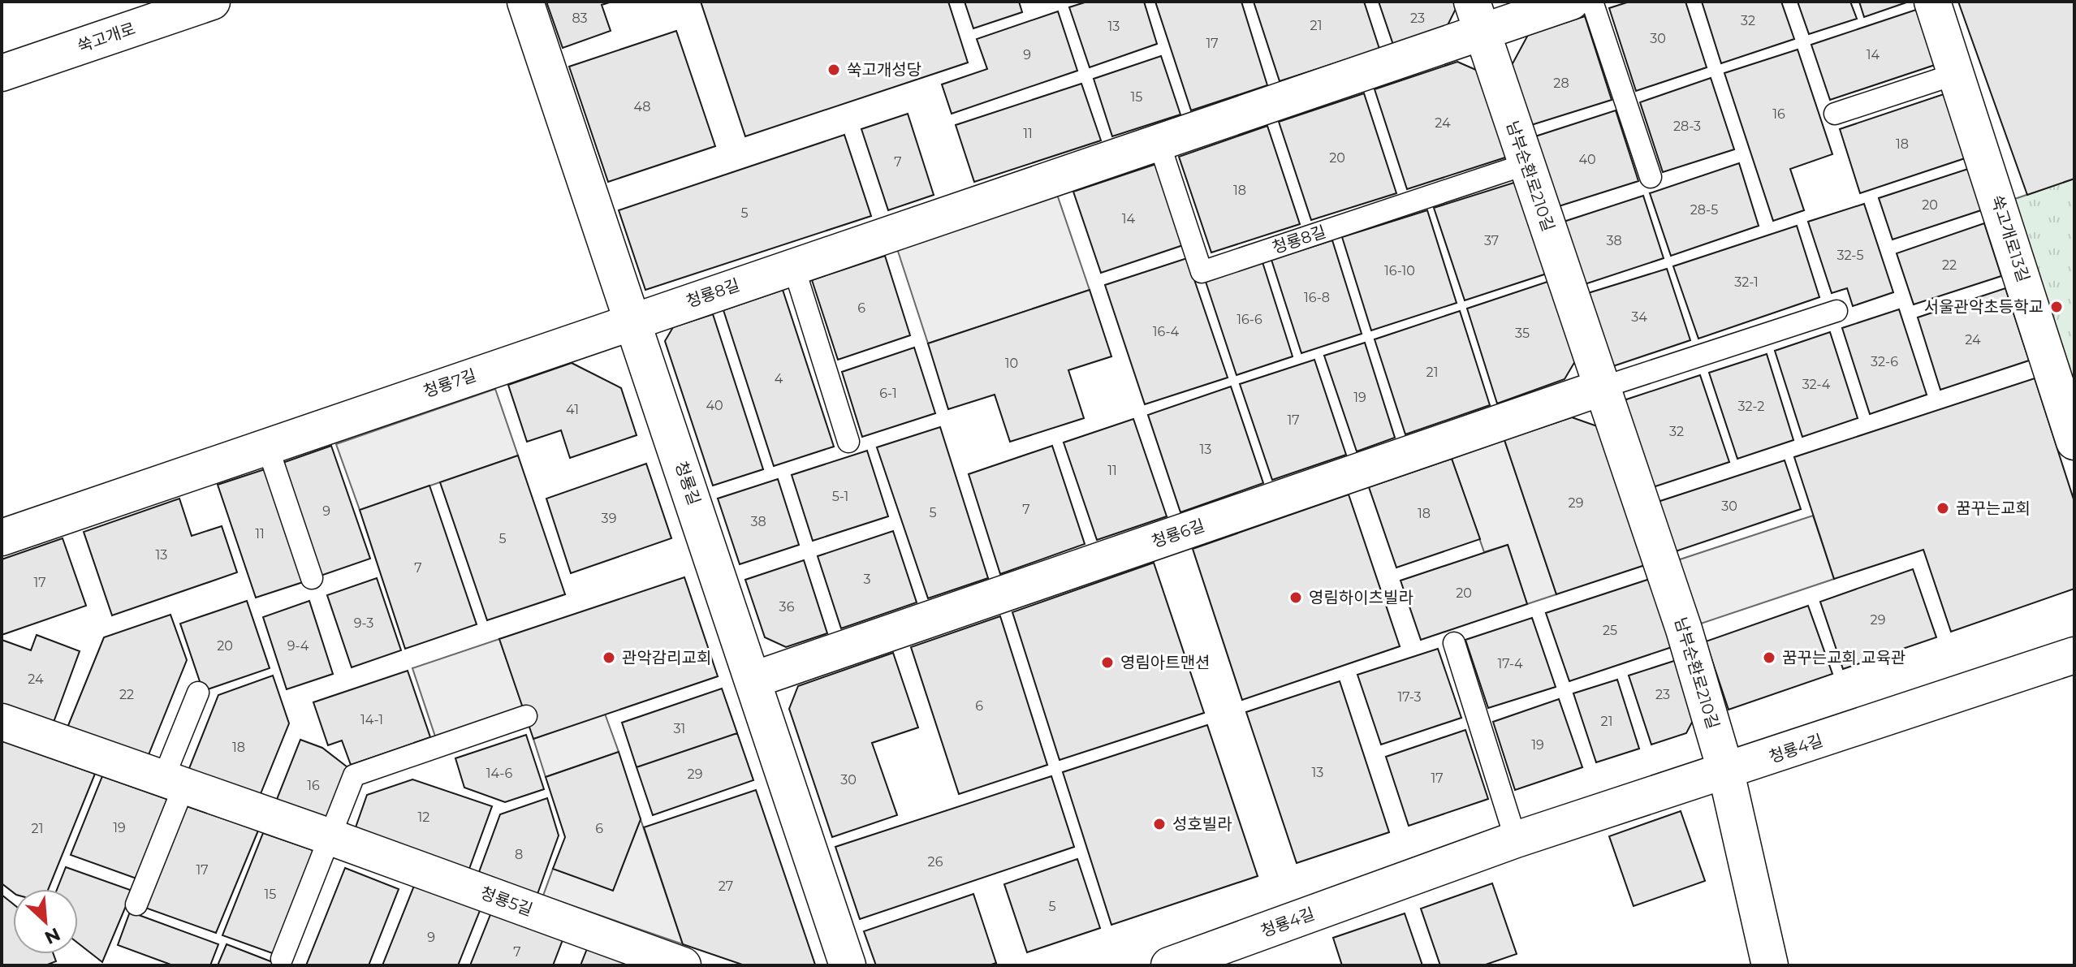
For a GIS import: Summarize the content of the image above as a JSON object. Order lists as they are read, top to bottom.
{
  "streets": {
    "street": [
      "쑥고개로",
      "남부순환로210길",
      "쑥고개로13길",
      "청룡8길",
      "청룡7길",
      "청룡길",
      "청룡6길",
      "청룡4길",
      "청룡5길"
    ]
  },
  "crossings": [
    ["남부순환로210길", "청룡8길"],
    ["남부순환로210길", "청룡6길"],
    ["남부순환로210길", "청룡4길"],
    ["청룡8길", "청룡7길"],
    ["청룡8길", "청룡길"],
    ["청룡7길", "청룡길"],
    ["청룡길", "청룡6길"]
  ],
  "places": [
    "쑥고개성당",
    "서울관악초등학교",
    "꿈꾸는교회",
    "영림하이츠빌라",
    "관악감리교회",
    "꿈꾸는교회 교육관",
    "영림아트맨션",
    "성호빌라"
  ],
  "house_numbers": [
    "83",
    "23",
    "32",
    "21",
    "13",
    "30",
    "17",
    "9",
    "14",
    "28",
    "15",
    "48",
    "16",
    "24",
    "28-3",
    "11",
    "18",
    "20",
    "40",
    "7",
    "18",
    "20",
    "28-5",
    "5",
    "14",
    "37",
    "38",
    "32-5",
    "22",
    "16-10",
    "32-1",
    "16-8",
    "6",
    "34",
    "16-6",
    "16-4",
    "35",
    "24",
    "32-6",
    "10",
    "21",
    "4",
    "32-4",
    "6-1",
    "19",
    "40",
    "32-2",
    "41",
    "17",
    "32",
    "13",
    "11",
    "5-1",
    "29",
    "30",
    "7",
    "9",
    "5",
    "18",
    "39",
    "38",
    "11",
    "5",
    "13",
    "7",
    "3",
    "17",
    "20",
    "36",
    "29",
    "9-3",
    "25",
    "20",
    "9-4",
    "17-4",
    "24",
    "22",
    "23",
    "17-3",
    "6",
    "14-1",
    "21",
    "31",
    "19",
    "18",
    "13",
    "14-6",
    "29",
    "17",
    "30",
    "16",
    "12",
    "19",
    "21",
    "6",
    "8",
    "26",
    "17",
    "27",
    "15",
    "5",
    "9",
    "7"
  ],
  "north": "bottom right"
}
